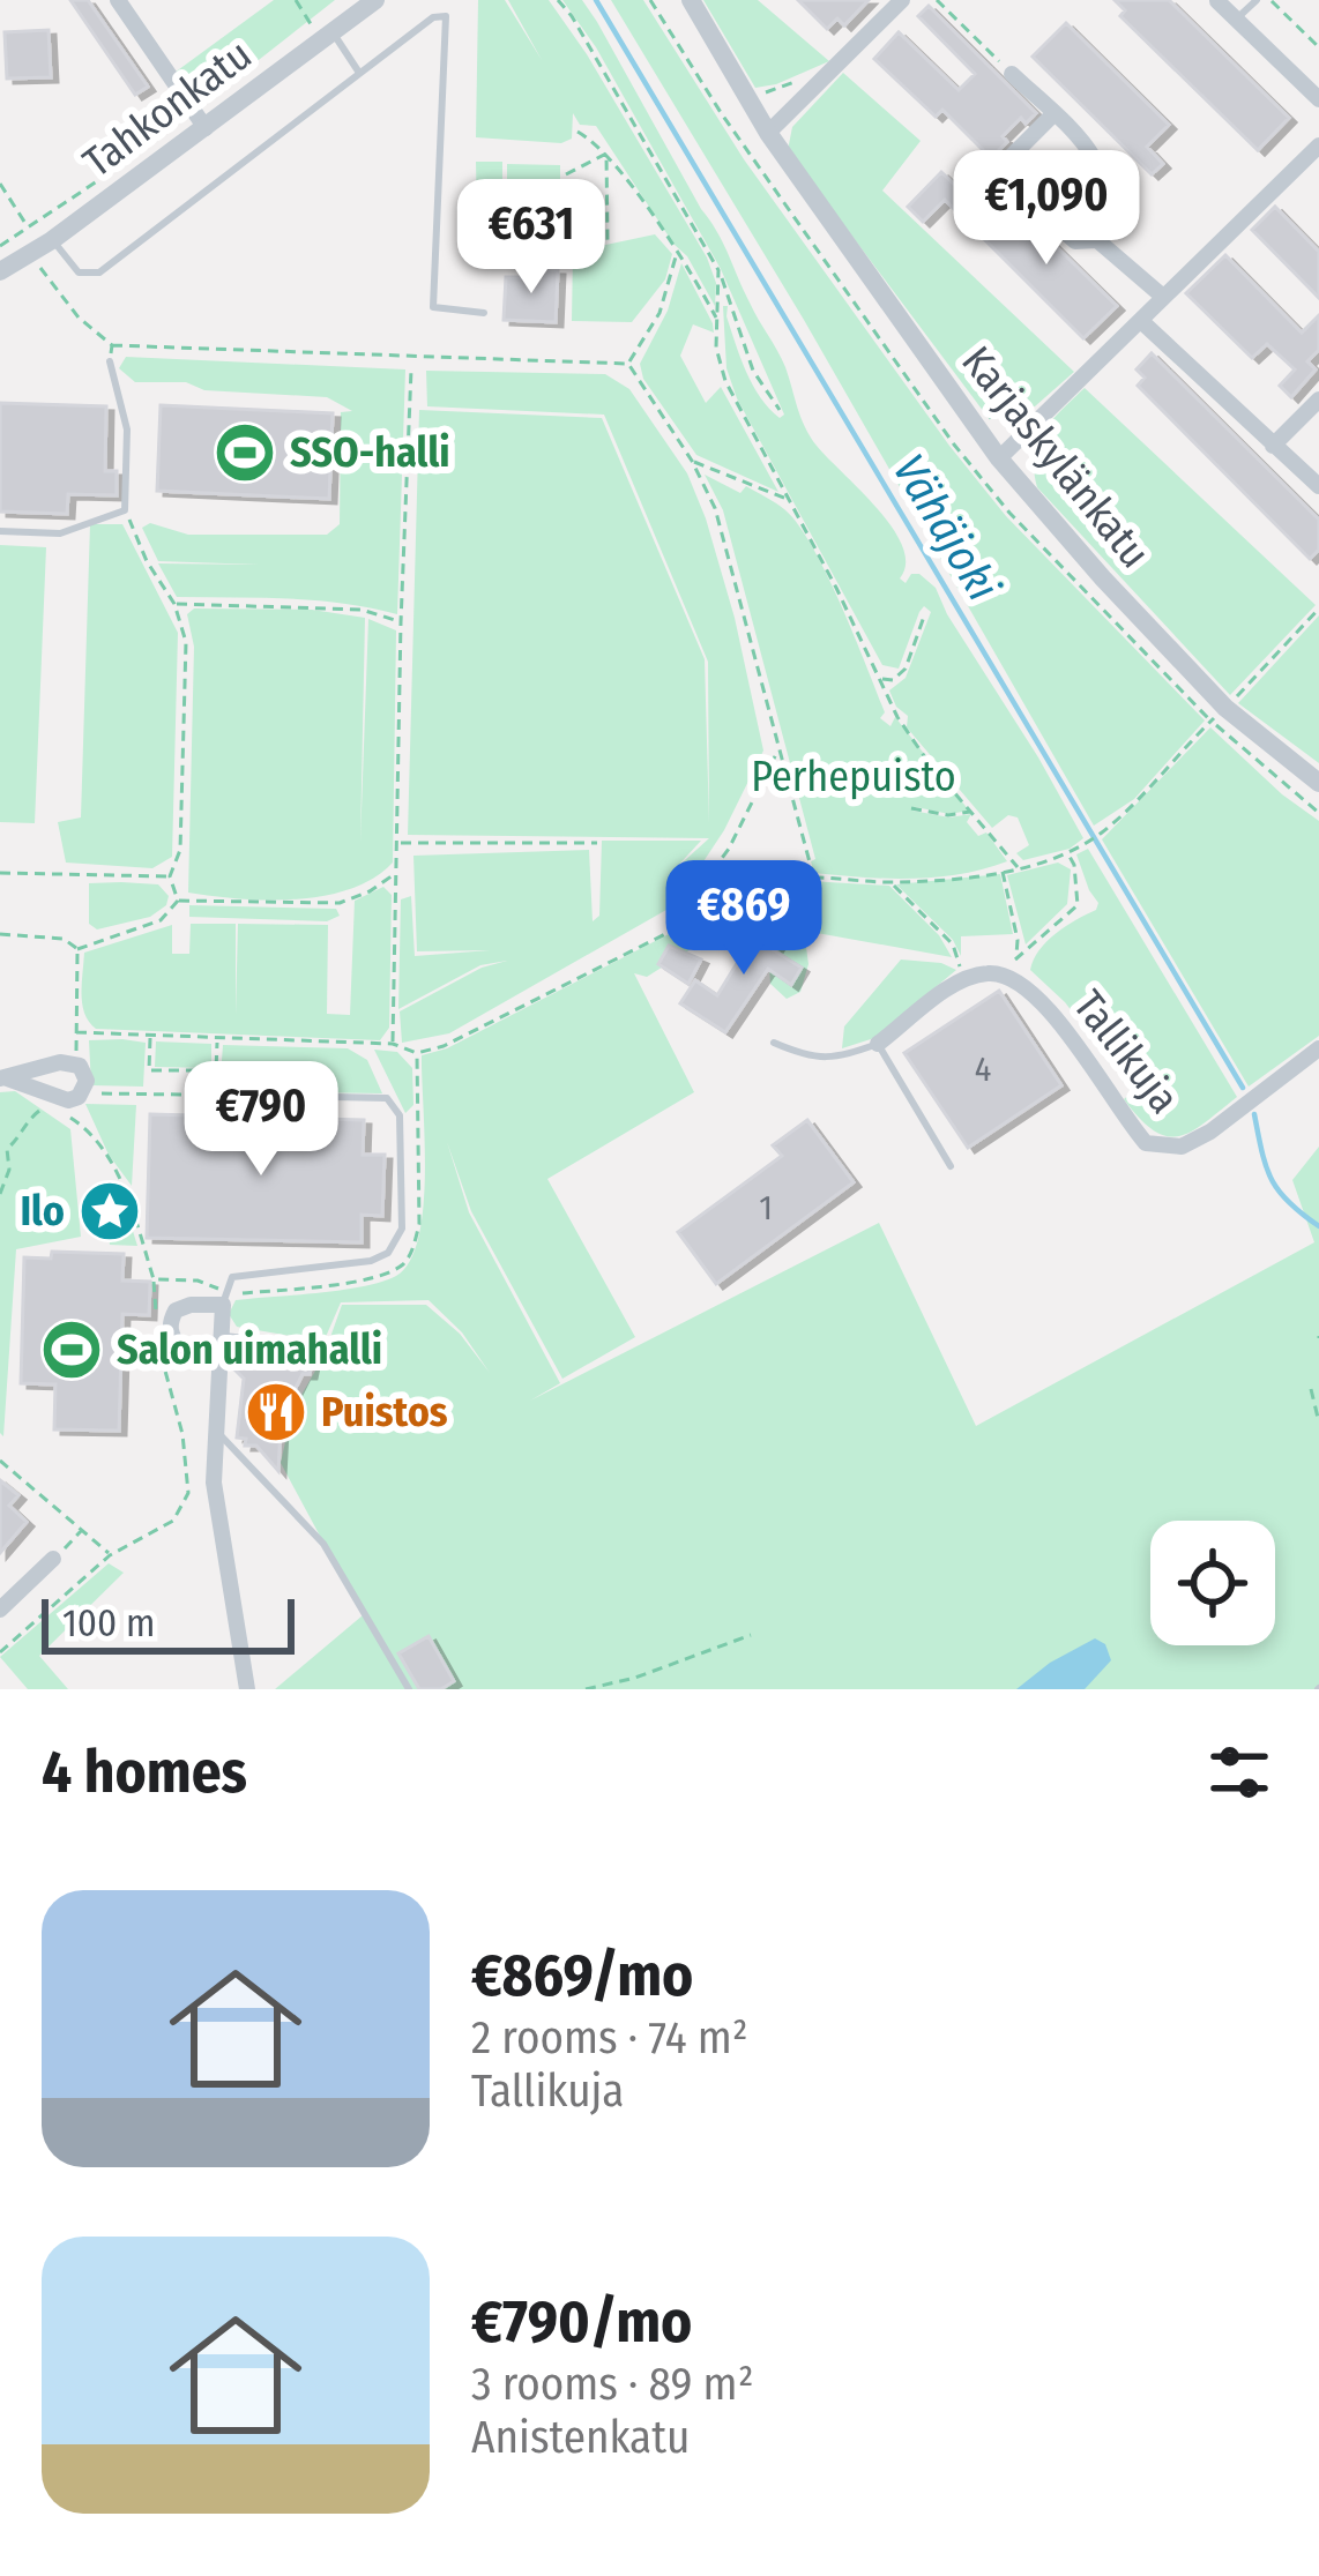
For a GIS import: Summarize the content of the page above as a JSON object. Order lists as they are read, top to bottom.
{
  "streets": {
    "street": ["Tahkonkatu", "Karjaskylänkatu", "Tallikuja"]
  },
  "water": ["Vähäjoki"],
  "parks": ["Perhepuisto"],
  "places": {
    "sports": ["SSO-halli", "Salon uimahalli"],
    "place": ["Ilo"],
    "restaurant": ["Puistos"]
  },
  "house_numbers": ["4", "1"],
  "scale_bar": "100 m",
  "page": {
    "price": [
      "€1,090",
      "€631",
      "€869",
      "€790"
    ],
    "scale": "100 m",
    "heading": "4 homes",
    "list": [
      {
        "name": "€869/mo",
        "note": "2 rooms · 74 m² · Tallikuja"
      },
      {
        "name": "€790/mo",
        "note": "3 rooms · 89 m² · Anistenkatu"
      }
    ]
  }
}
